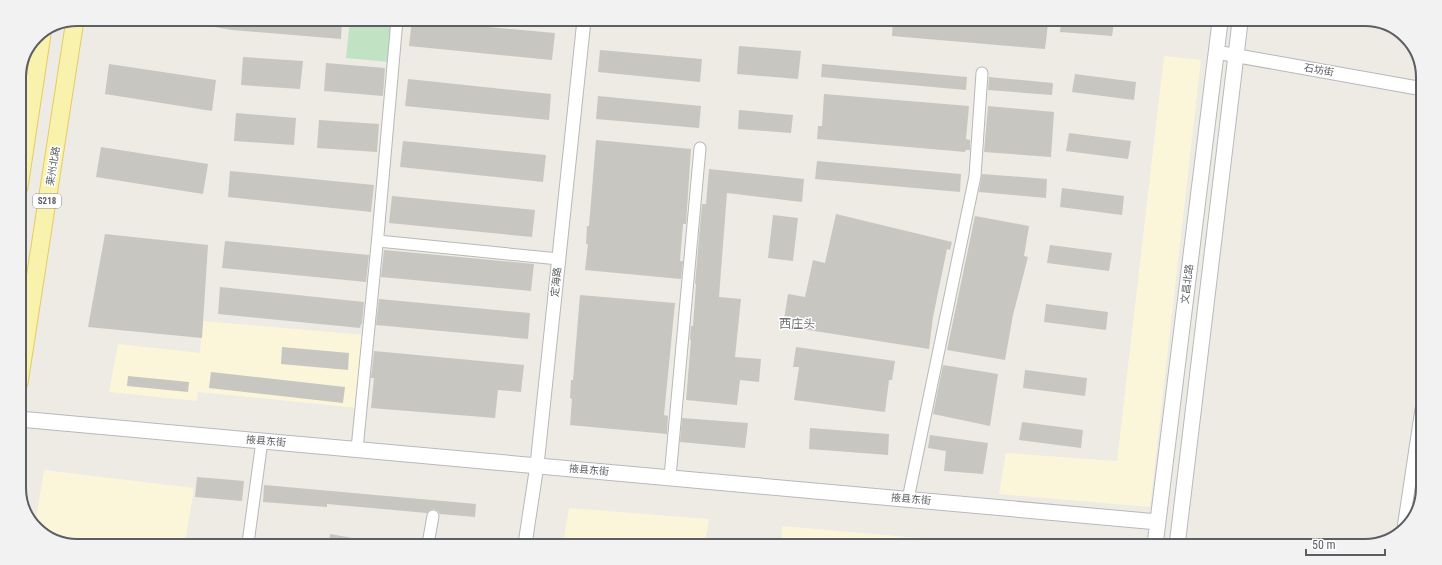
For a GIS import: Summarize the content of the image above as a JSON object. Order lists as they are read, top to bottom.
{
  "streets": {
    "main road": [
      "莱州北路",
      "S218",
      "文昌北路",
      "掖县东街"
    ],
    "street": ["石坊街", "定海路"]
  },
  "crossings": [
    ["石坊街", "文昌北路"],
    ["定海路", "掖县东街"],
    ["文昌北路", "掖县东街"]
  ],
  "districts": ["西庄头"],
  "scale_bar": "50 m"
}
